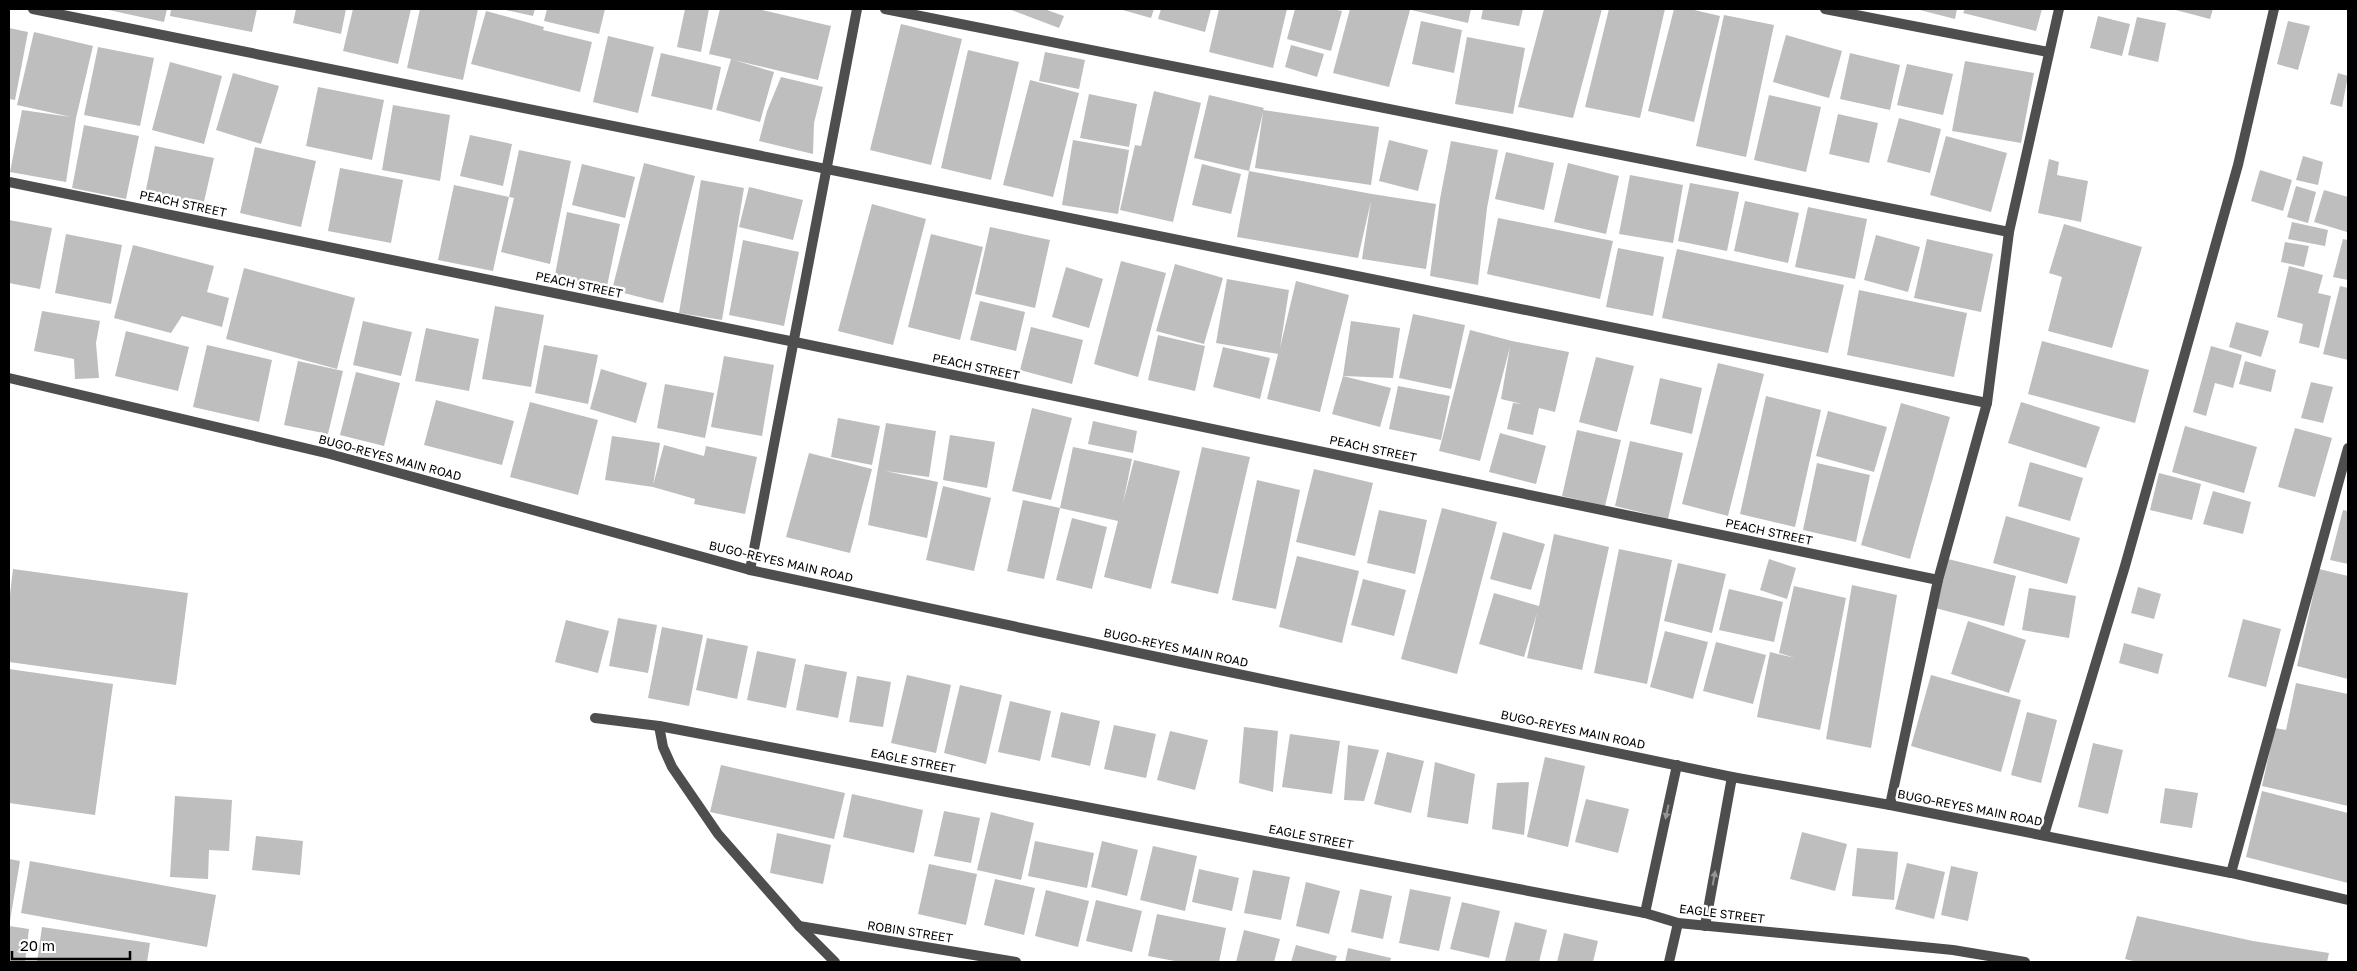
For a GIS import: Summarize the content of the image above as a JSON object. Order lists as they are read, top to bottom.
{
  "streets": {
    "street": [
      "PEACH STREET",
      "BUGO-REYES MAIN ROAD",
      "EAGLE STREET",
      "ROBIN STREET"
    ]
  },
  "scale_bar": "20 m"
}
